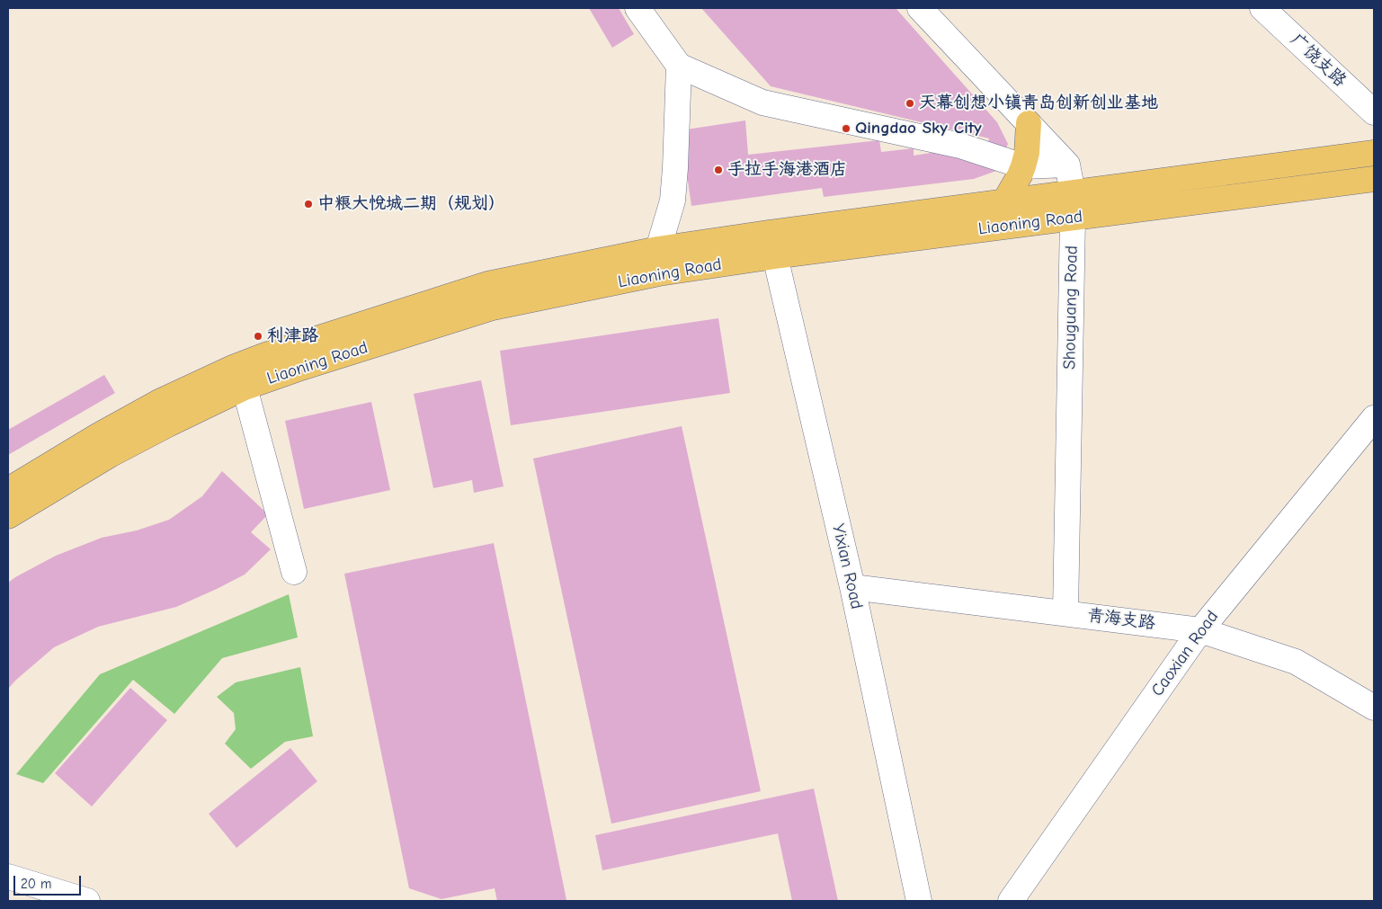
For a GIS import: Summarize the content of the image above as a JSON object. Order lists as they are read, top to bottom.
{
  "streets": {
    "main road": ["Liaoning Road"],
    "street": [
      "广饶支路",
      "Shouguang Road",
      "Yixian Road",
      "青海支路",
      "Caoxian Road"
    ]
  },
  "crossings": [
    ["Liaoning Road", "Shouguang Road"],
    ["Liaoning Road", "Yixian Road"],
    ["Shouguang Road", "青海支路"],
    ["Yixian Road", "青海支路"],
    ["青海支路", "Caoxian Road"]
  ],
  "places": [
    "天幕创想小镇青岛创新创业基地",
    "Qingdao Sky City",
    "手拉手海港酒店",
    "中粮大悦城二期（规划）",
    "利津路"
  ],
  "scale_bar": "20 m"
}
